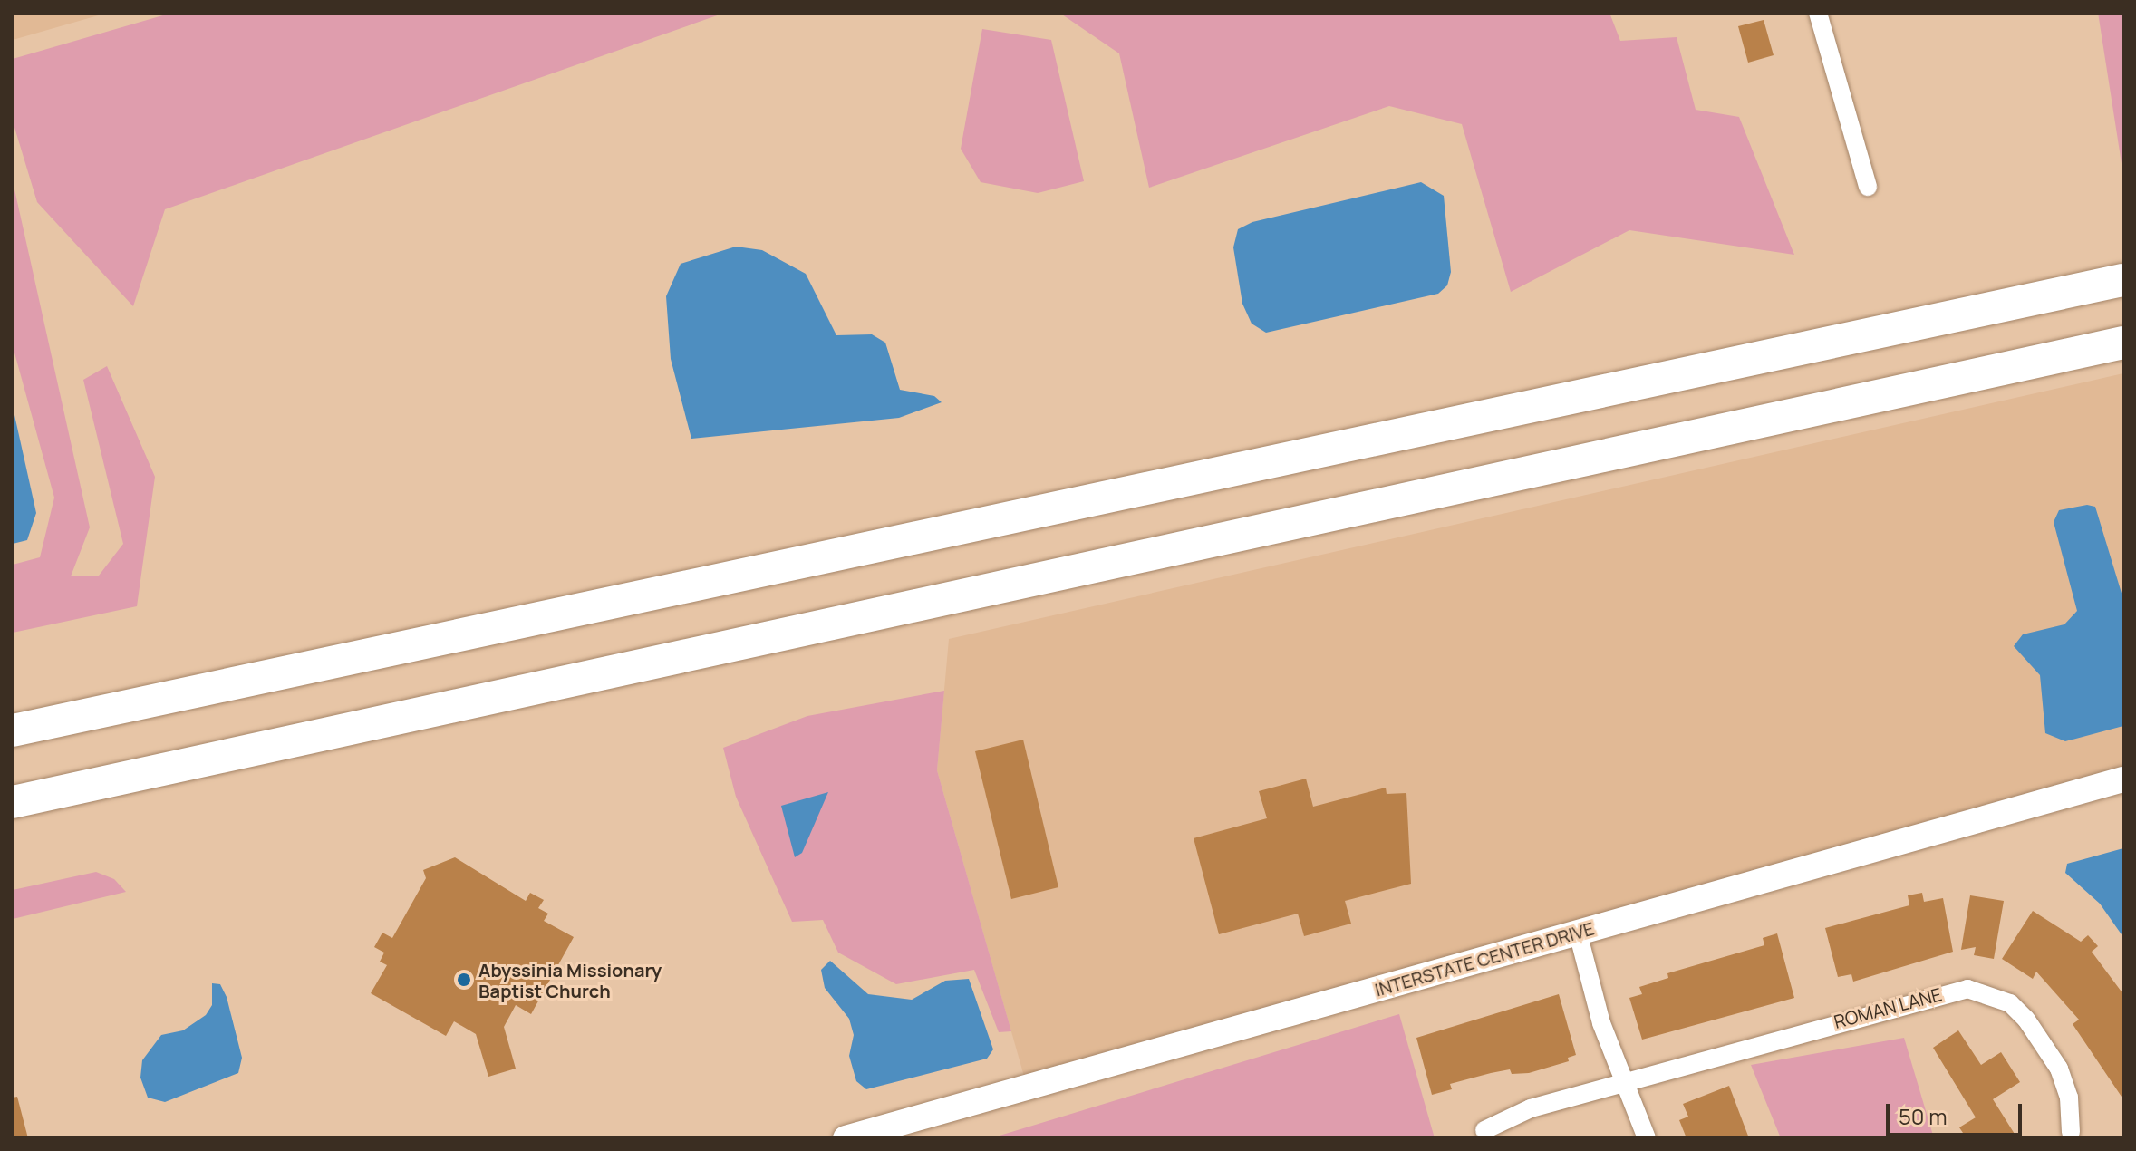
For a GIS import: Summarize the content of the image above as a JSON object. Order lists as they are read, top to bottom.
{
  "streets": {
    "street": ["INTERSTATE CENTER DRIVE", "ROMAN LANE"]
  },
  "places": ["Abyssinia Missionary Baptist Church"],
  "scale_bar": "50 m"
}
